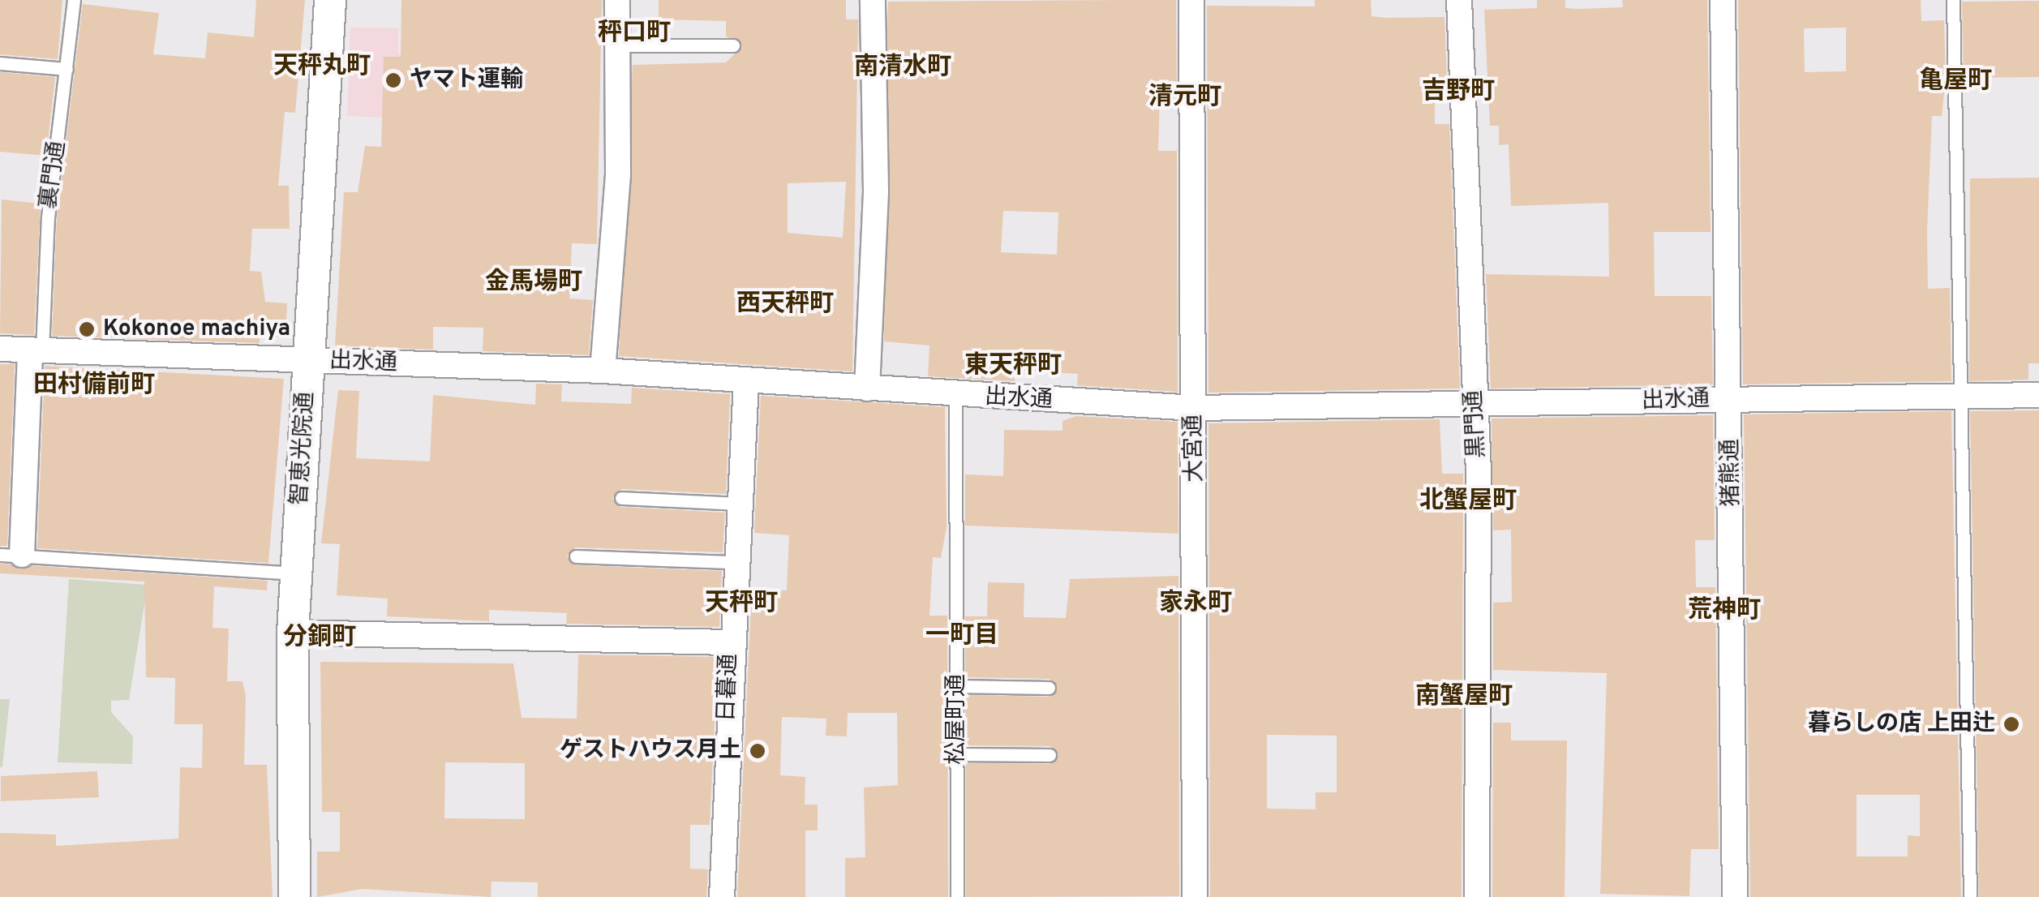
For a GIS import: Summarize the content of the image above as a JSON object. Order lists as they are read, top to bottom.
{
  "streets": {
    "street": [
      "裏門通",
      "出水通",
      "黒門通",
      "智恵光院通",
      "大宮通",
      "猪熊通",
      "日暮通"
    ],
    "lane": ["松屋町通"]
  },
  "crossings": [
    ["裏門通", "出水通"],
    ["出水通", "黒門通"],
    ["出水通", "智恵光院通"],
    ["出水通", "大宮通"],
    ["出水通", "猪熊通"],
    ["出水通", "日暮通"],
    ["出水通", "松屋町通"]
  ],
  "districts": [
    "秤口町",
    "天秤丸町",
    "南清水町",
    "亀屋町",
    "吉野町",
    "清元町",
    "金馬場町",
    "西天秤町",
    "東天秤町",
    "田村備前町",
    "北蟹屋町",
    "天秤町",
    "家永町",
    "荒神町",
    "一町目",
    "分銅町",
    "南蟹屋町"
  ],
  "places": [
    "ヤマト運輸",
    "Kokonoe machiya",
    "暮らしの店 上田辻",
    "ゲストハウス月土"
  ]
}
